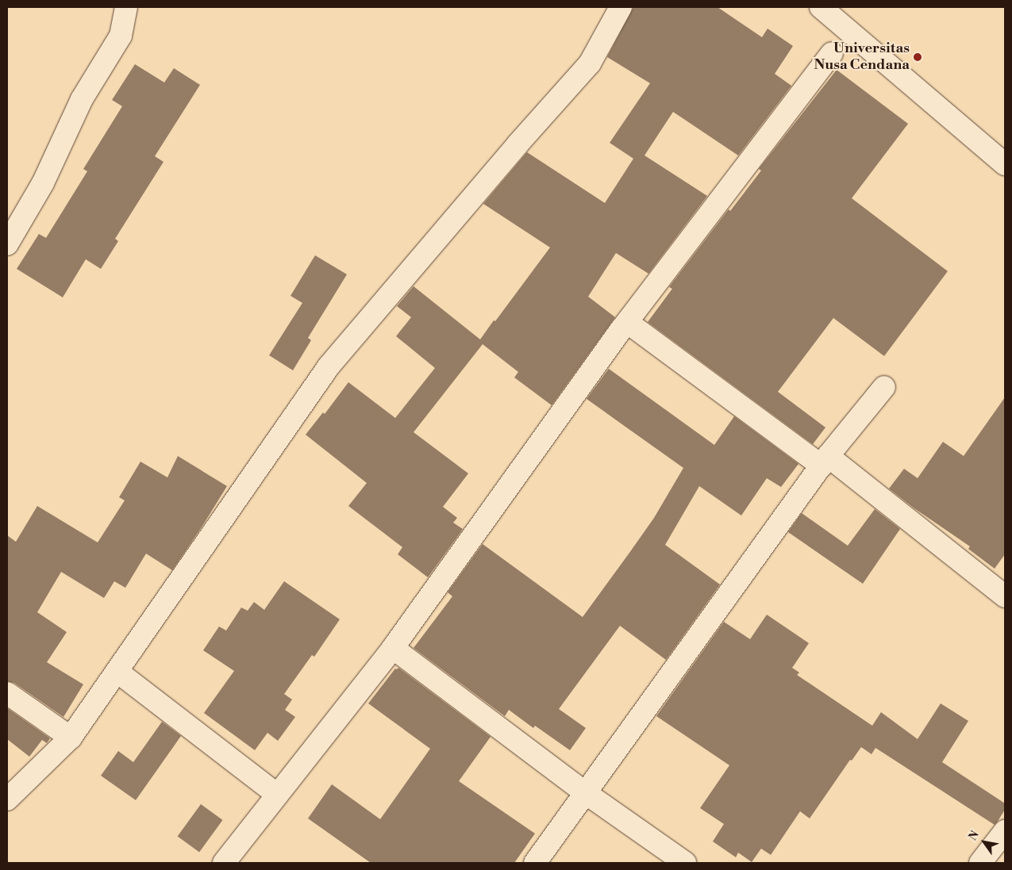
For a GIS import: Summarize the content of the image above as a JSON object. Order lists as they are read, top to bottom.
{
  "places": ["Universitas Nusa Cendana"],
  "north": "top left"
}
